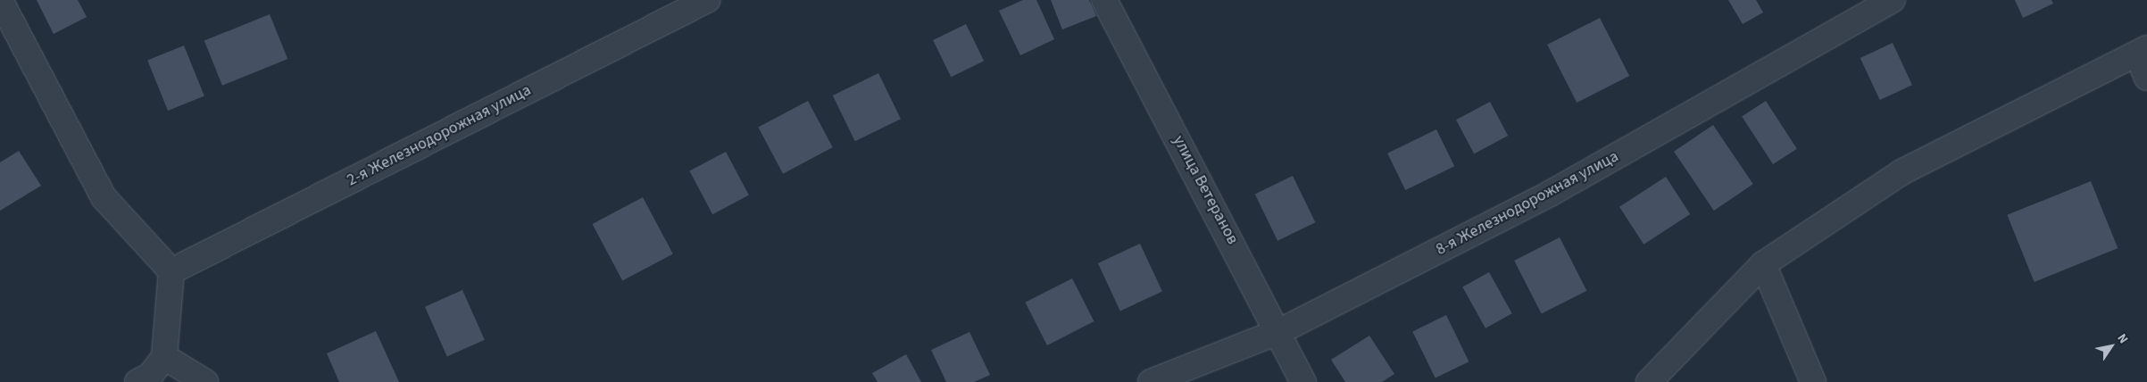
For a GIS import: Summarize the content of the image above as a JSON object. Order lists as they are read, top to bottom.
{
  "streets": {
    "street": ["2-я Железнодорожная улица", "улица Ветеранов", "8-я Железнодорожная улица"]
  },
  "crossings": [
    ["улица Ветеранов", "8-я Железнодорожная улица"]
  ],
  "north": "top right"
}
